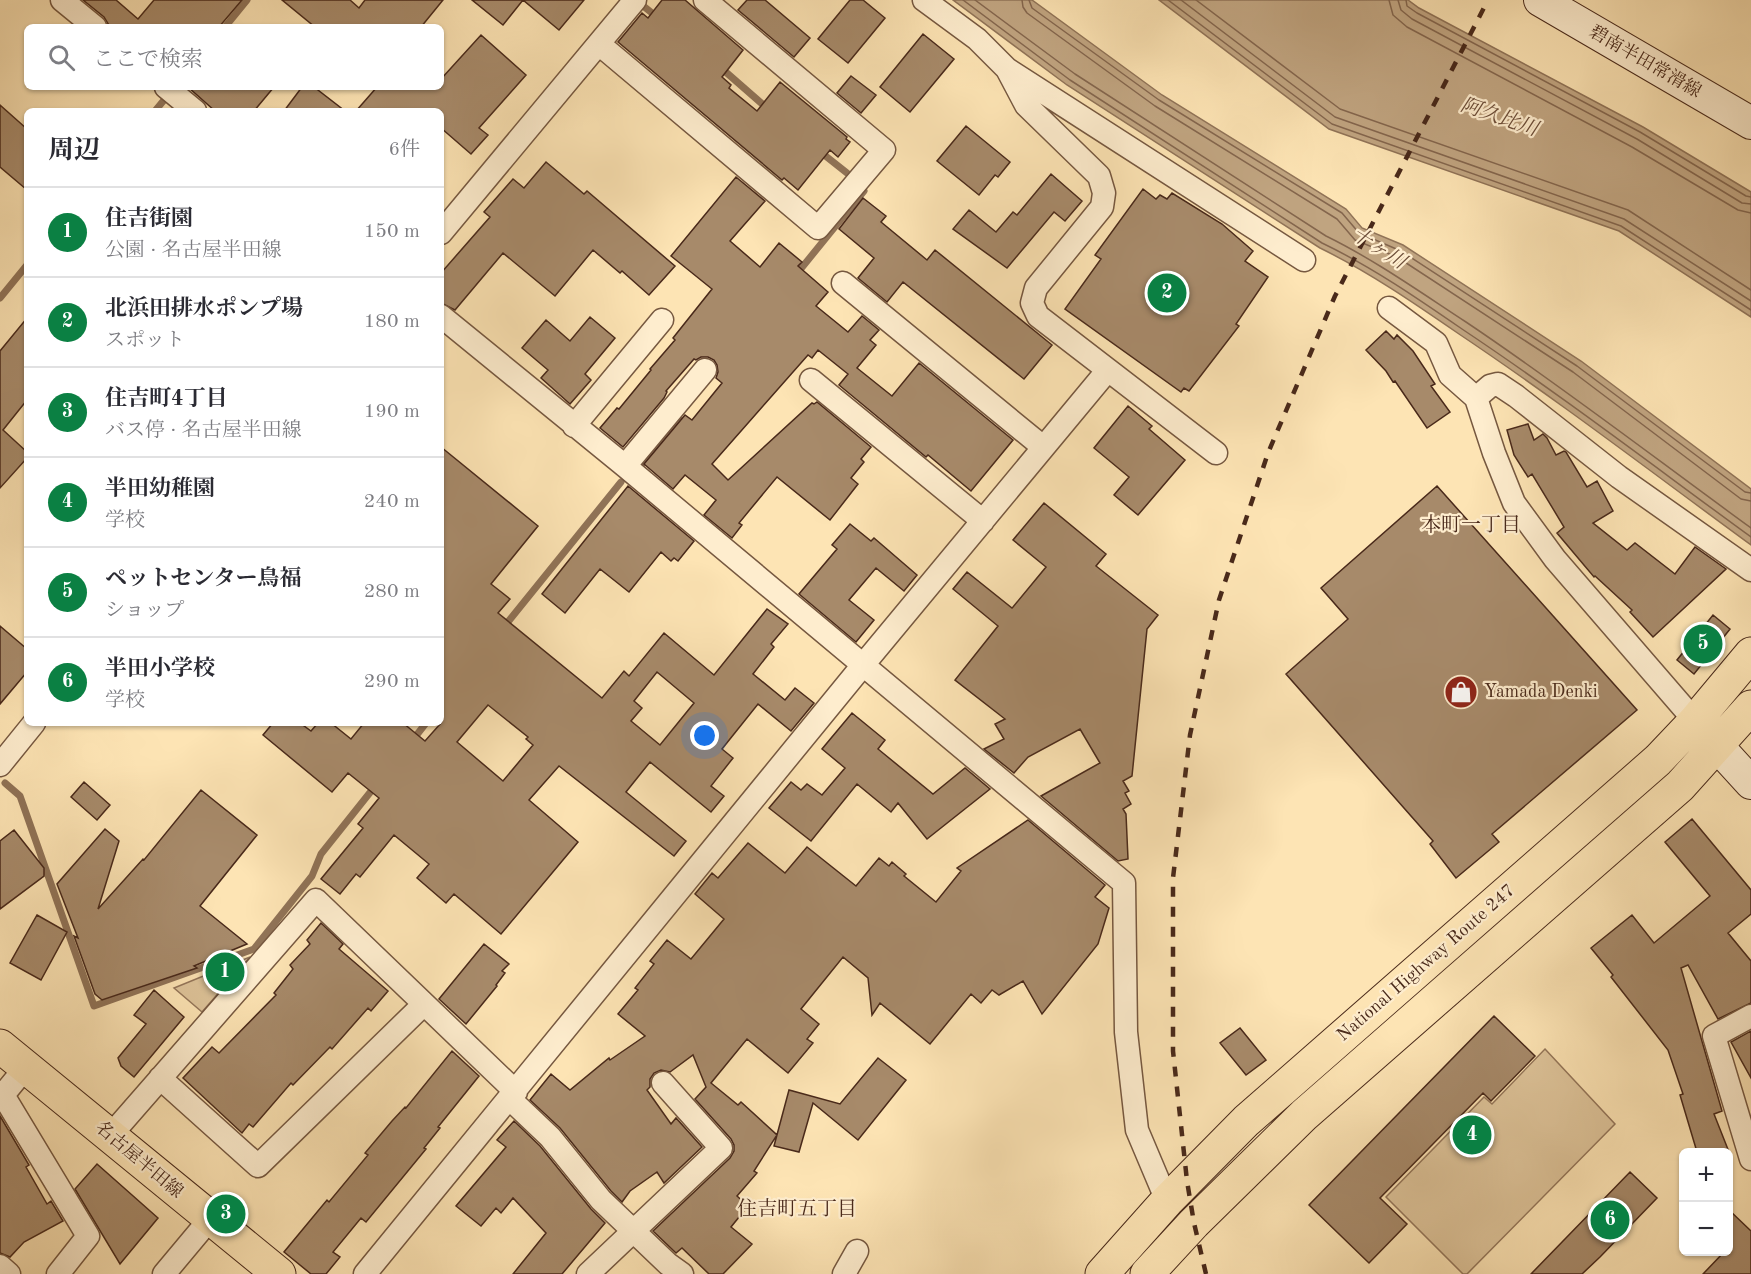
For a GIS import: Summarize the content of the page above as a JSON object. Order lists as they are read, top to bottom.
{
  "streets": {
    "main road": ["碧南半田常滑線", "National Highway Route 247", "名古屋半田線"]
  },
  "districts": ["本町一丁目", "住吉町五丁目"],
  "water": ["阿久比川", "十ヶ川"],
  "places": {
    "shop": ["Yamada Denki"]
  },
  "page": {
    "search": "ここで検索",
    "heading": ["周辺", "6件"],
    "list": [
      {
        "mark": "1",
        "name": "住吉街園",
        "note": "公園 · 名古屋半田線",
        "value": "150 m"
      },
      {
        "mark": "2",
        "name": "北浜田排水ポンプ場",
        "note": "スポット",
        "value": "180 m"
      },
      {
        "mark": "3",
        "name": "住吉町4丁目",
        "note": "バス停 · 名古屋半田線",
        "value": "190 m"
      },
      {
        "mark": "4",
        "name": "半田幼稚園",
        "note": "学校",
        "value": "240 m"
      },
      {
        "mark": "5",
        "name": "ペットセンター鳥福",
        "note": "ショップ",
        "value": "280 m"
      },
      {
        "mark": "6",
        "name": "半田小学校",
        "note": "学校",
        "value": "290 m"
      }
    ],
    "pins": [
      "2",
      "5",
      "1",
      "4",
      "3",
      "6"
    ],
    "map_buttons": ["+", "−"]
  }
}
